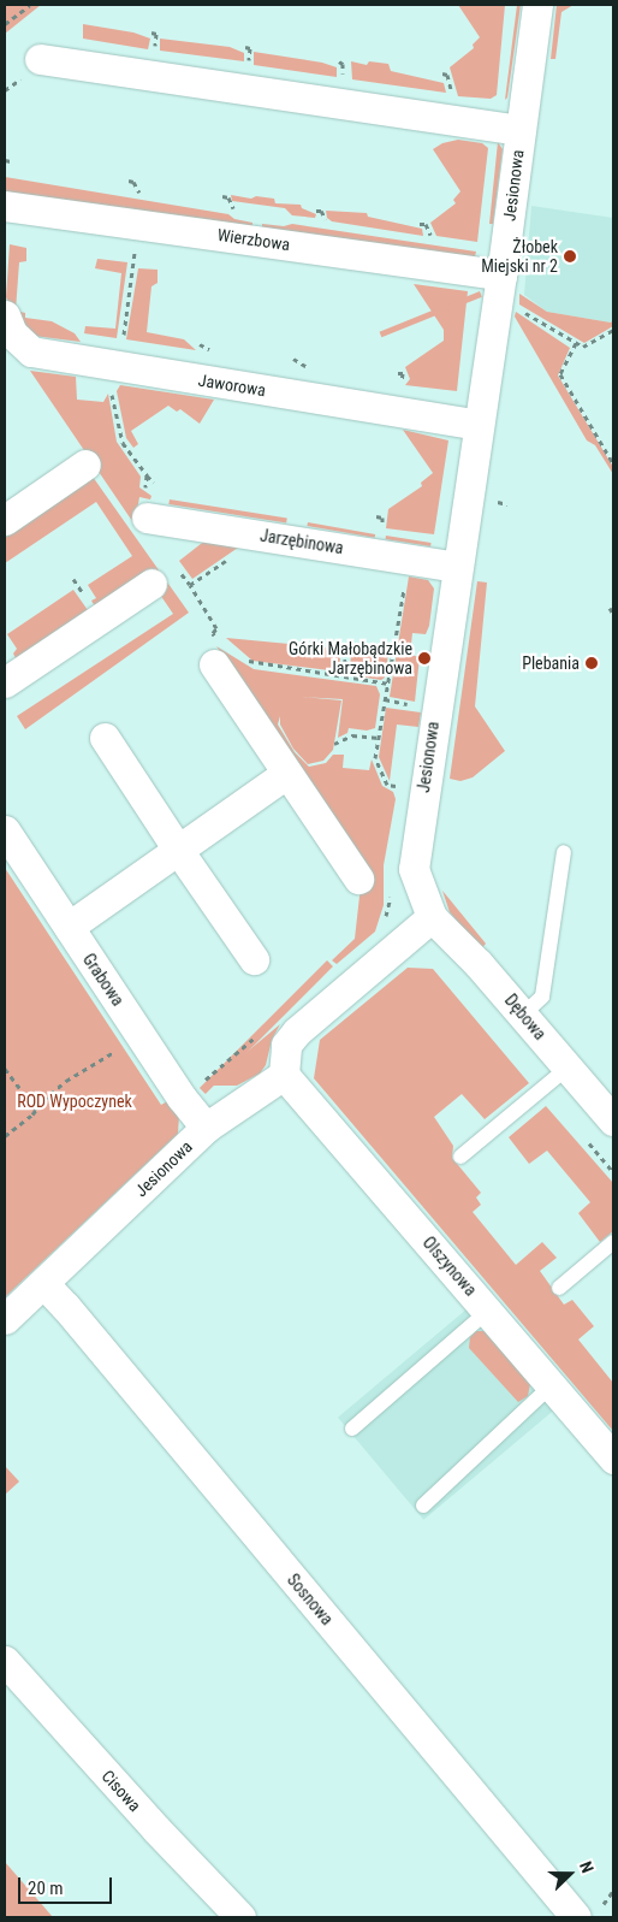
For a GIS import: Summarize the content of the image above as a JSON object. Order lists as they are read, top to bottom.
{
  "streets": {
    "street": [
      "Jesionowa",
      "Wierzbowa",
      "Jaworowa",
      "Jarzębinowa",
      "Grabowa",
      "Dębowa",
      "Olszynowa",
      "Sosnowa",
      "Cisowa"
    ]
  },
  "crossings": [
    ["Jesionowa", "Wierzbowa"],
    ["Jesionowa", "Jaworowa"],
    ["Jesionowa", "Jarzębinowa"],
    ["Jesionowa", "Grabowa"],
    ["Jesionowa", "Dębowa"],
    ["Jesionowa", "Olszynowa"],
    ["Jesionowa", "Sosnowa"]
  ],
  "parks": ["ROD Wypoczynek"],
  "places": ["Żłobek Miejski nr 2", "Górki Małobądzkie Jarzębinowa", "Plebania"],
  "scale_bar": "20 m",
  "north": "right"
}
